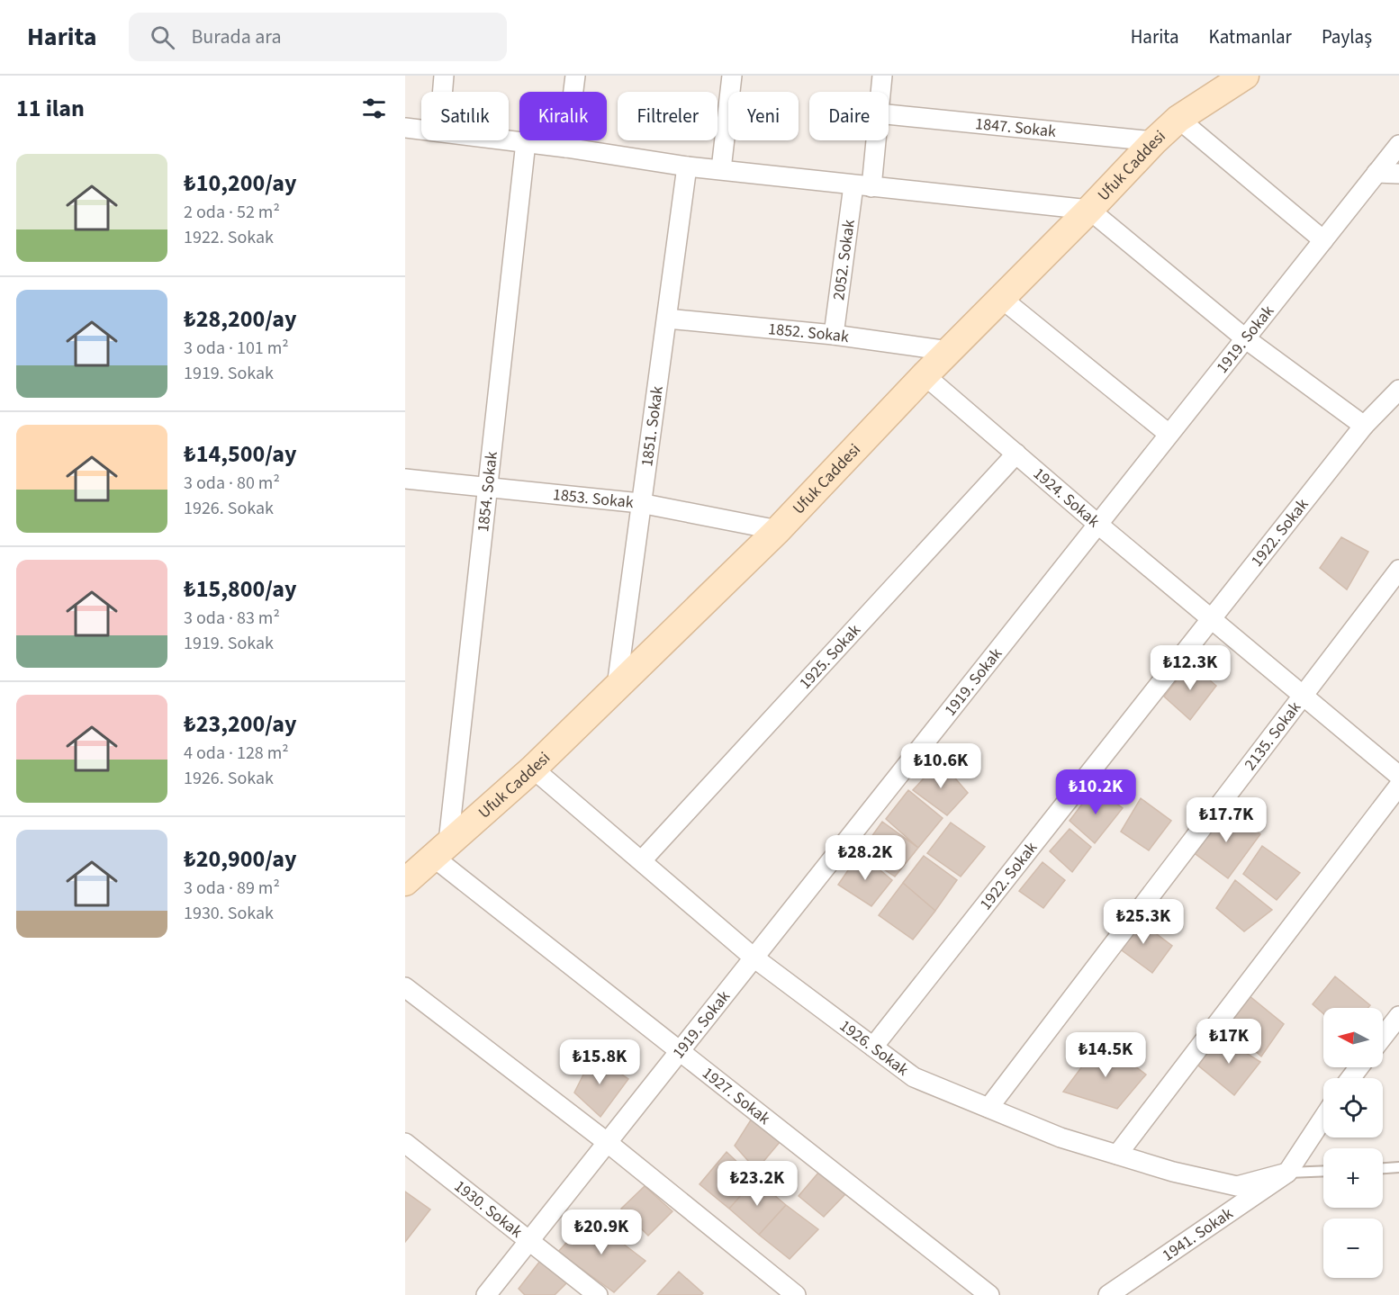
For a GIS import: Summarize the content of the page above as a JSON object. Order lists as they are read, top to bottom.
{
  "streets": {
    "main road": ["Ufuk Caddesi"],
    "street": [
      "1847. Sokak",
      "2052. Sokak",
      "1852. Sokak",
      "1919. Sokak",
      "1851. Sokak",
      "1854. Sokak",
      "1924. Sokak",
      "1853. Sokak",
      "1922. Sokak",
      "1925. Sokak",
      "2135. Sokak",
      "1926. Sokak",
      "1927. Sokak",
      "1930. Sokak",
      "1941. Sokak"
    ]
  },
  "crossings": [
    ["1847. Sokak", "Ufuk Caddesi"],
    ["Ufuk Caddesi", "1852. Sokak"],
    ["Ufuk Caddesi", "1851. Sokak"],
    ["Ufuk Caddesi", "1854. Sokak"],
    ["Ufuk Caddesi", "1924. Sokak"],
    ["Ufuk Caddesi", "1853. Sokak"],
    ["Ufuk Caddesi", "1926. Sokak"],
    ["Ufuk Caddesi", "1927. Sokak"],
    ["2052. Sokak", "1852. Sokak"],
    ["1852. Sokak", "1851. Sokak"],
    ["1919. Sokak", "1924. Sokak"],
    ["1919. Sokak", "1926. Sokak"],
    ["1919. Sokak", "1927. Sokak"],
    ["1919. Sokak", "1930. Sokak"],
    ["1851. Sokak", "1853. Sokak"],
    ["1854. Sokak", "1853. Sokak"],
    ["1854. Sokak", "1927. Sokak"],
    ["1924. Sokak", "1922. Sokak"],
    ["1924. Sokak", "1925. Sokak"],
    ["1924. Sokak", "2135. Sokak"],
    ["1922. Sokak", "1926. Sokak"],
    ["1925. Sokak", "1926. Sokak"],
    ["2135. Sokak", "1926. Sokak"],
    ["1926. Sokak", "1941. Sokak"]
  ],
  "north": "left",
  "page": {
    "header": "Harita",
    "search": "Burada ara",
    "nav": ["Harita", "Katmanlar", "Paylaş"],
    "heading": "11 ilan",
    "chip": [
      "Satılık",
      "Kiralık",
      "Filtreler",
      "Yeni",
      "Daire"
    ],
    "list": [
      {
        "name": "₺10,200/ay",
        "note": "2 oda · 52 m² · 1922. Sokak"
      },
      {
        "name": "₺28,200/ay",
        "note": "3 oda · 101 m² · 1919. Sokak"
      },
      {
        "name": "₺14,500/ay",
        "note": "3 oda · 80 m² · 1926. Sokak"
      },
      {
        "name": "₺15,800/ay",
        "note": "3 oda · 83 m² · 1919. Sokak"
      },
      {
        "name": "₺23,200/ay",
        "note": "4 oda · 128 m² · 1926. Sokak"
      },
      {
        "name": "₺20,900/ay",
        "note": "3 oda · 89 m² · 1930. Sokak"
      }
    ],
    "price": [
      "₺12.3K",
      "₺10.6K",
      "₺10.2K",
      "₺17.7K",
      "₺28.2K",
      "₺25.3K",
      "₺17K",
      "₺14.5K",
      "₺15.8K",
      "₺23.2K",
      "₺20.9K"
    ],
    "map_buttons": ["+", "−"]
  }
}
